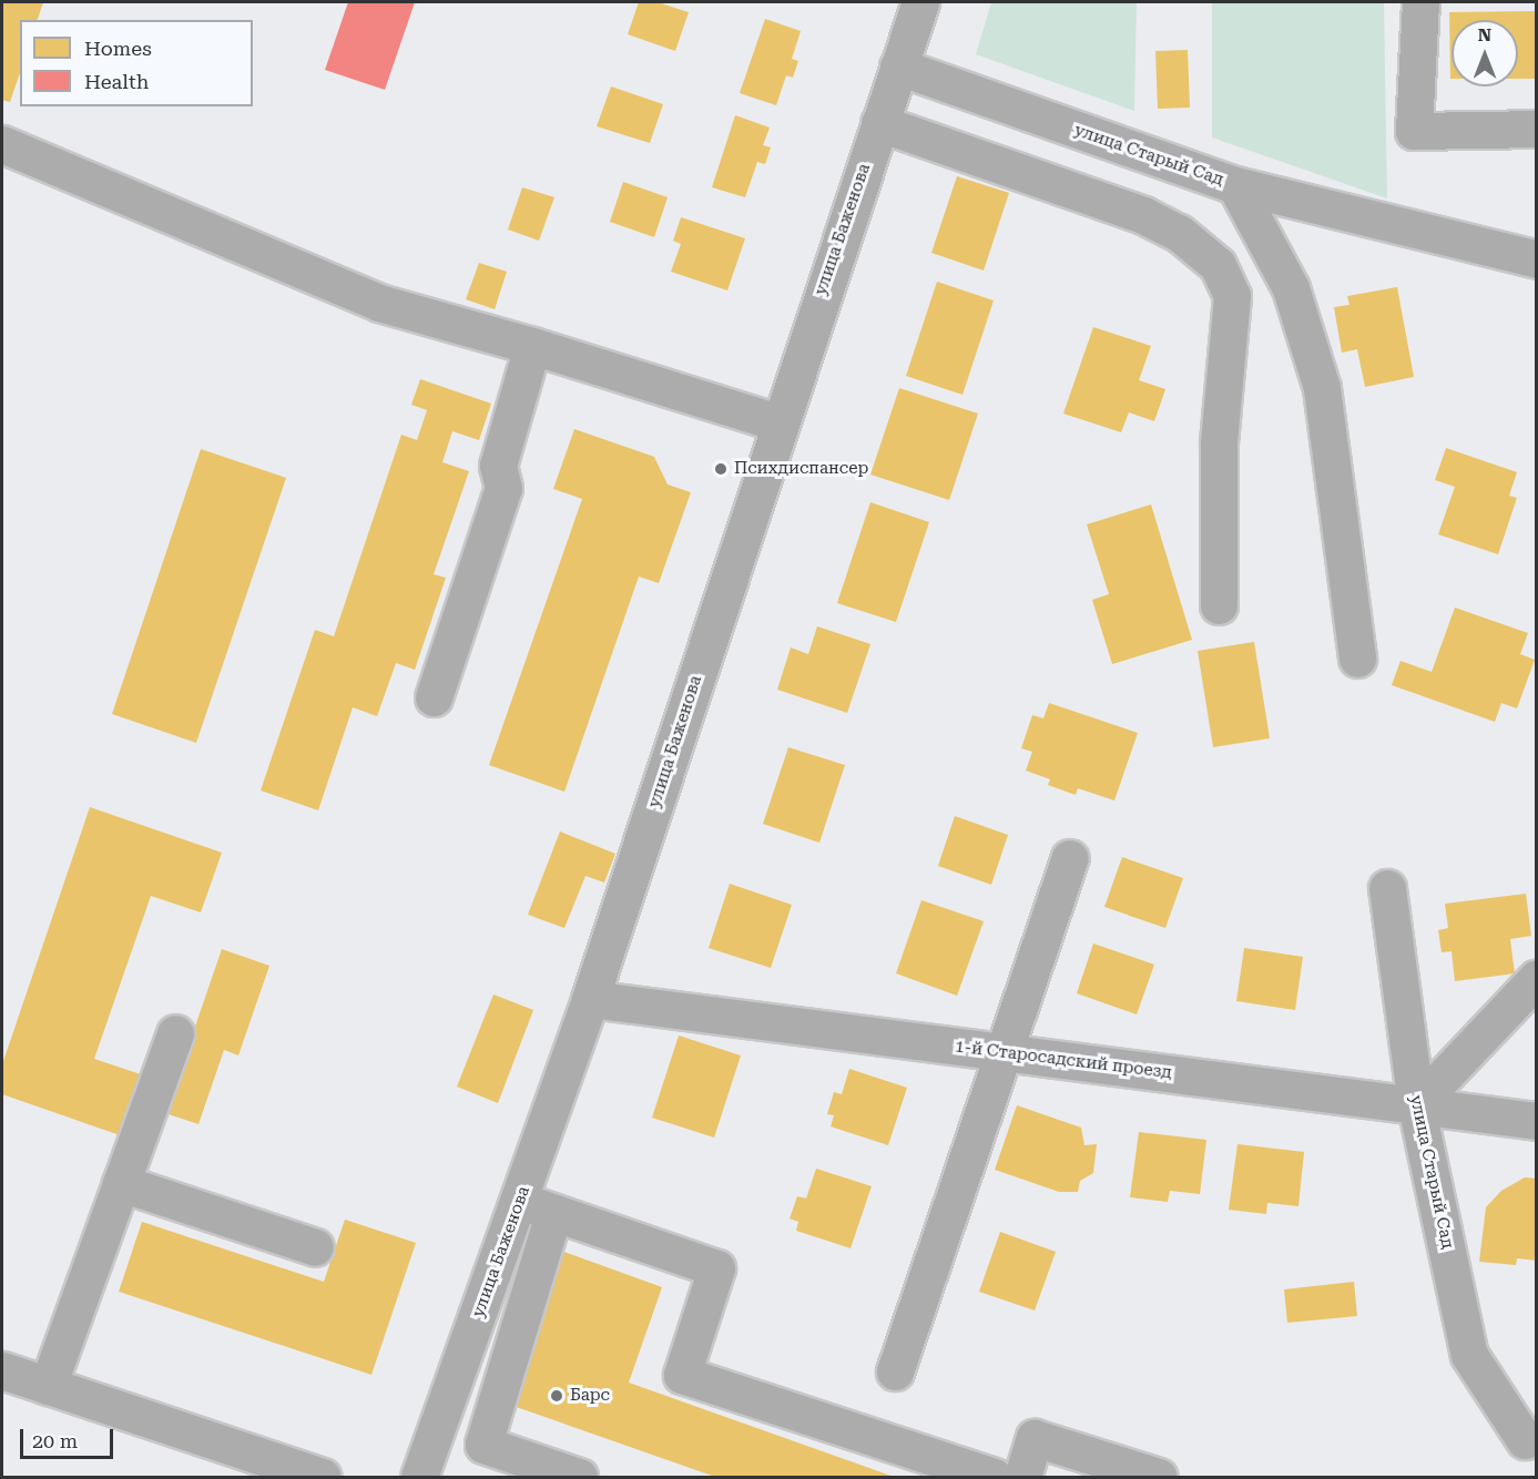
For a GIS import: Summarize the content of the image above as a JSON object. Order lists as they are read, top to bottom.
{
  "streets": {
    "street": ["улица Старый Сад", "улица Баженова", "1-й Старосадский проезд"]
  },
  "crossings": [
    ["улица Старый Сад", "улица Баженова"],
    ["улица Старый Сад", "1-й Старосадский проезд"],
    ["улица Баженова", "1-й Старосадский проезд"]
  ],
  "places": ["Психдиспансер", "Барс"],
  "legend": ["Homes", "Health"],
  "scale_bar": "20 m",
  "north": "top"
}
